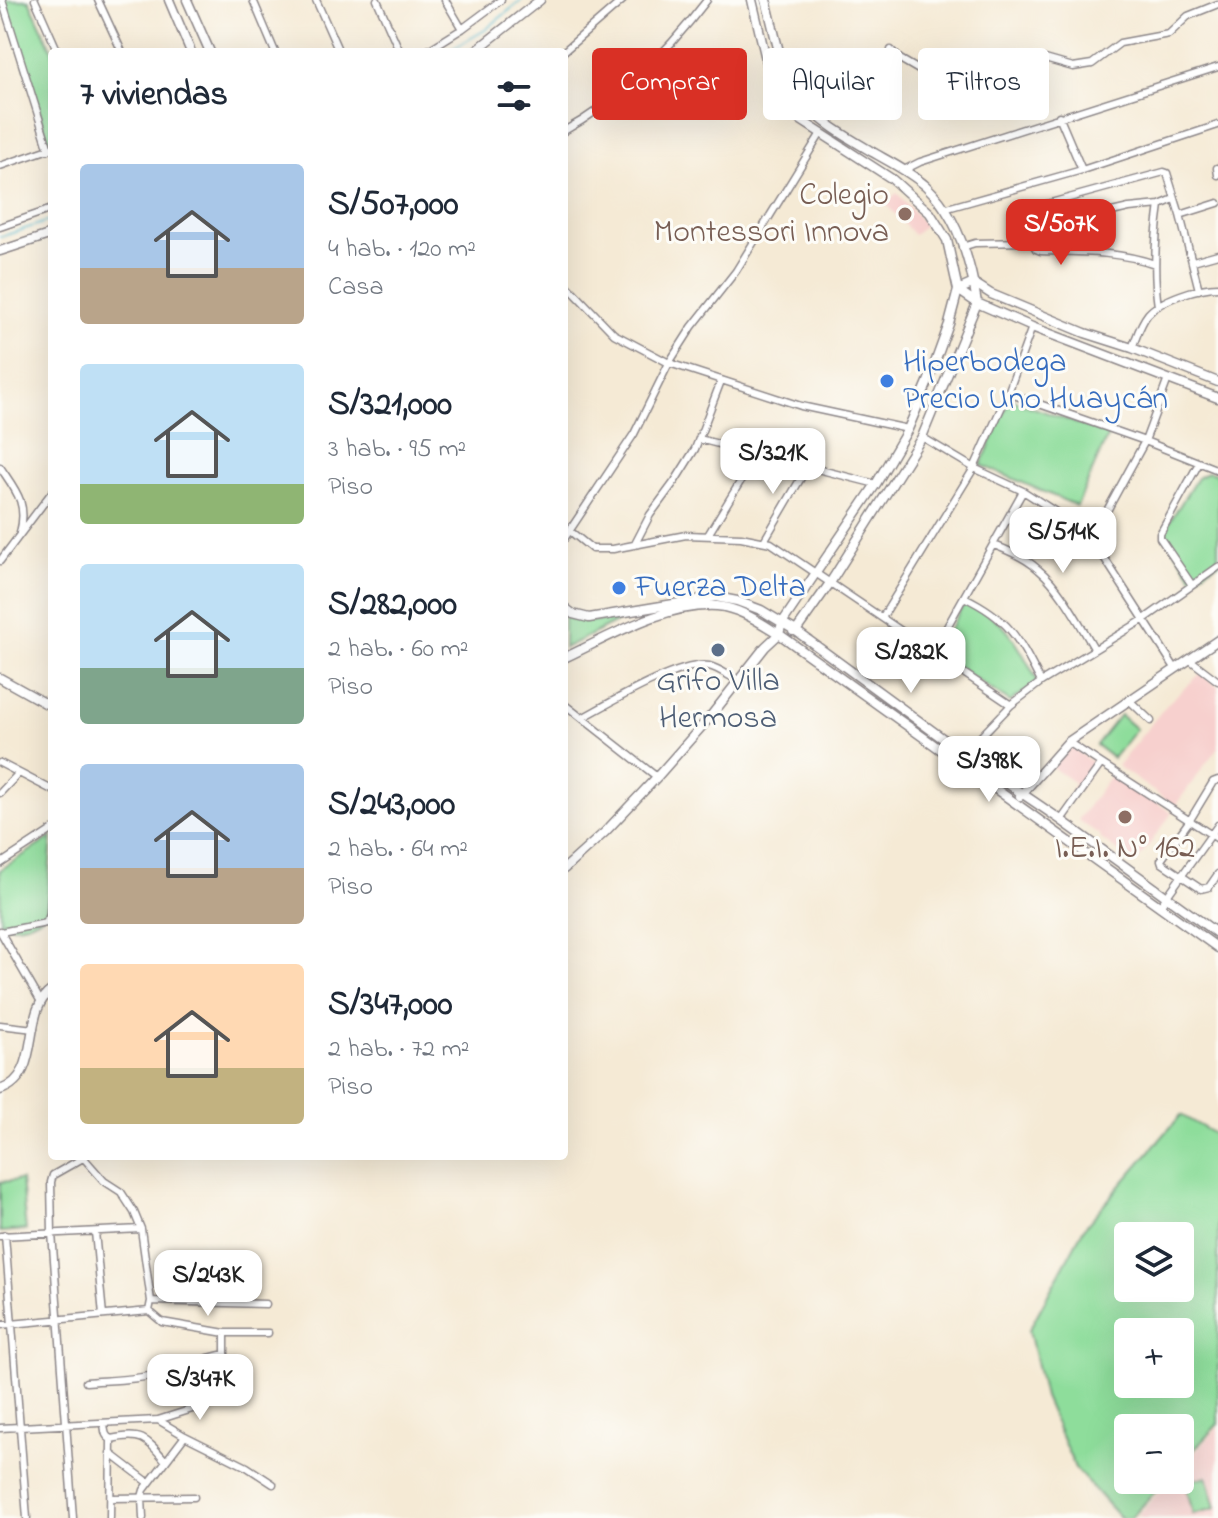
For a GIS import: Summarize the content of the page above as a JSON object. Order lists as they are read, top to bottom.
{
  "places": [
    "Colegio Montessori Innova",
    "Hiperbodega Precio Uno Huaycán",
    "Fuerza Delta",
    "Grifo Villa Hermosa",
    "I.E.I. N° 162"
  ],
  "page": {
    "chip": ["Comprar", "Alquilar", "Filtros"],
    "heading": "7 viviendas",
    "list": [
      {
        "name": "S/507,000",
        "note": "4 hab. · 120 m² · Casa"
      },
      {
        "name": "S/321,000",
        "note": "3 hab. · 95 m² · Piso"
      },
      {
        "name": "S/282,000",
        "note": "2 hab. · 60 m² · Piso"
      },
      {
        "name": "S/243,000",
        "note": "2 hab. · 64 m² · Piso"
      },
      {
        "name": "S/347,000",
        "note": "2 hab. · 72 m² · Piso"
      }
    ],
    "price": [
      "S/507K",
      "S/321K",
      "S/514K",
      "S/282K",
      "S/398K",
      "S/243K",
      "S/347K"
    ],
    "map_buttons": ["+", "−"]
  }
}
